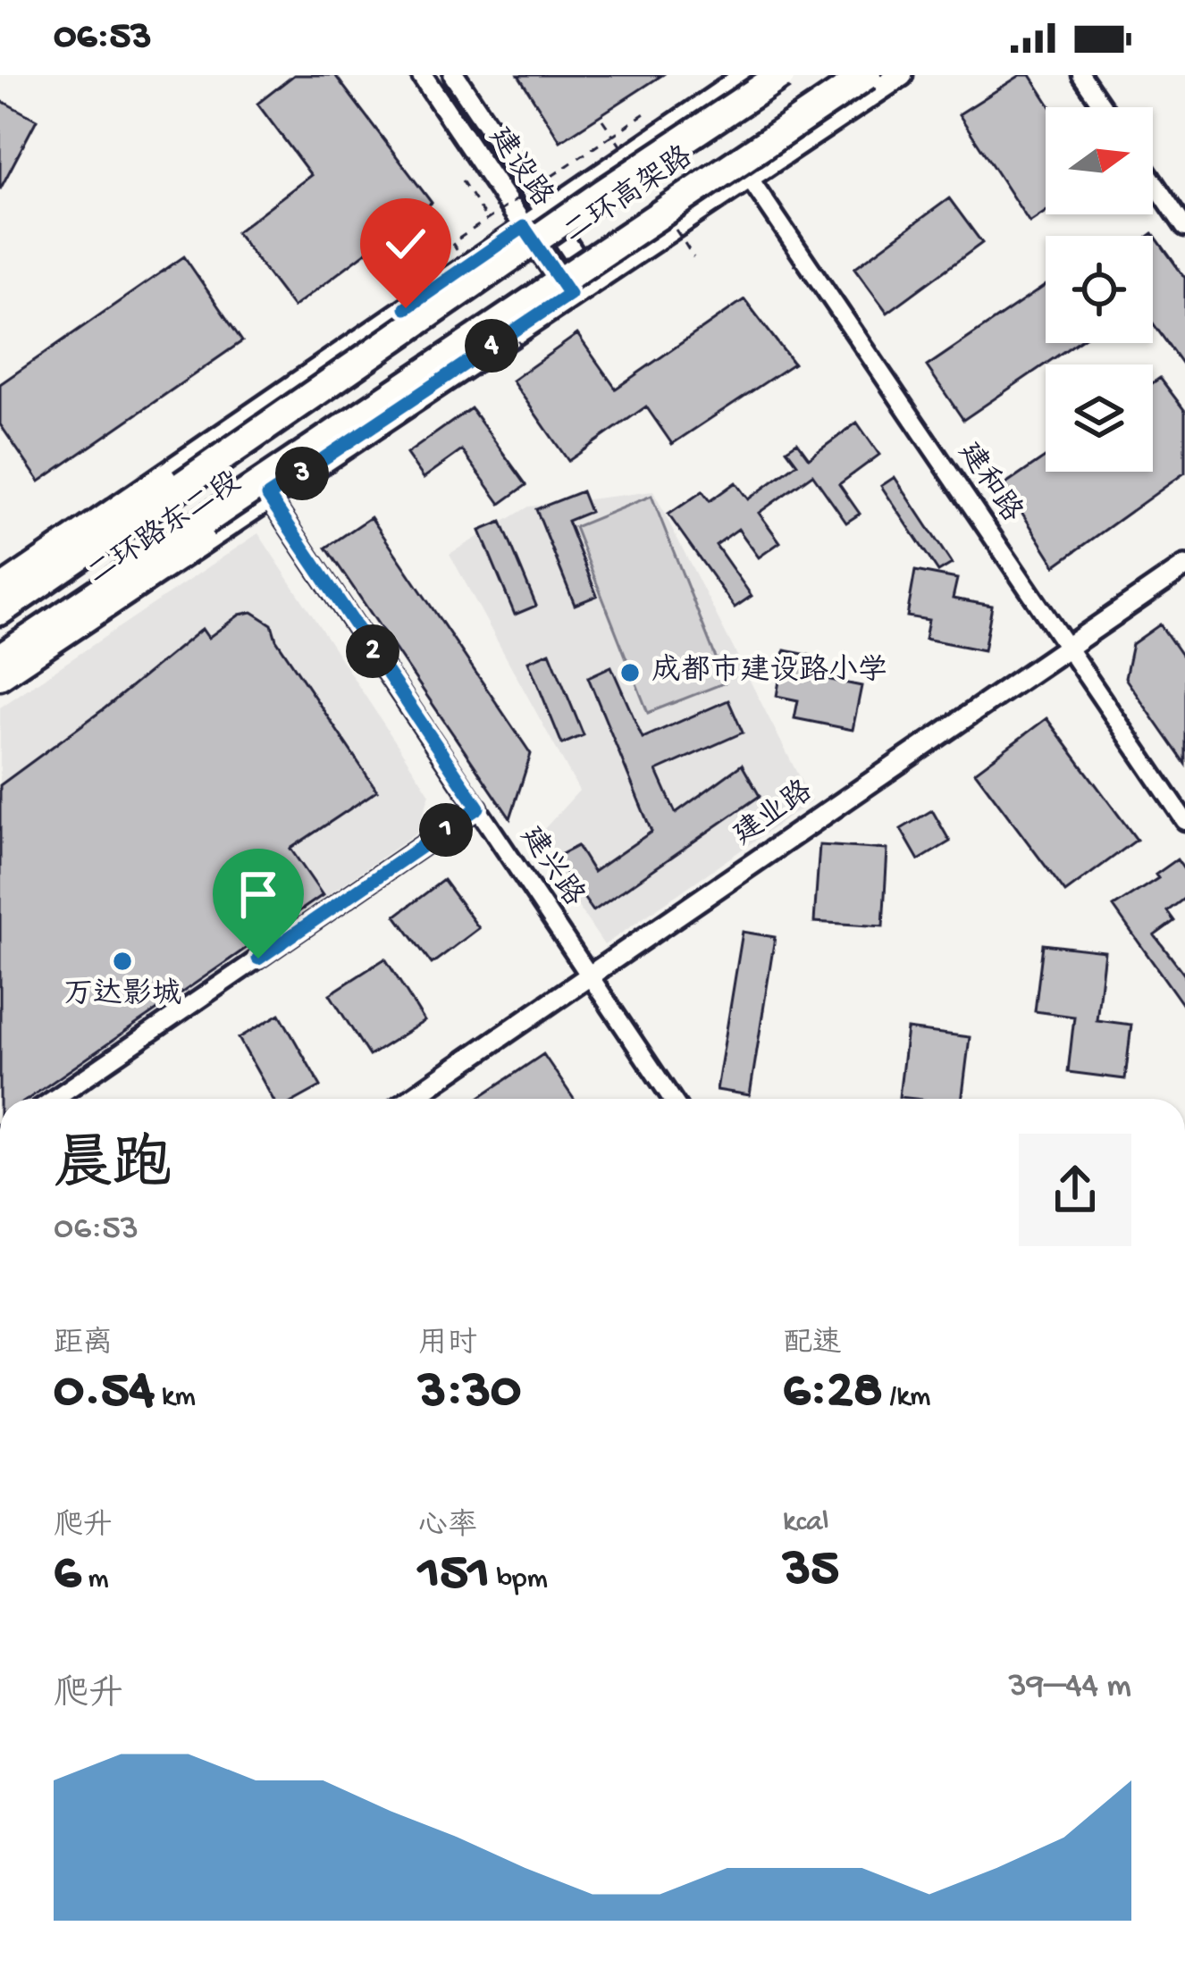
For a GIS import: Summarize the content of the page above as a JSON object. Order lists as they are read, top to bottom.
{
  "streets": {
    "highway": ["二环高架路"],
    "main road": ["二环路东二段"],
    "street": [
      "建设路",
      "建和路",
      "建业路",
      "建兴路"
    ]
  },
  "crossings": [
    ["建设路", "二环路东二段"],
    ["建和路", "二环路东二段"],
    ["建和路", "建业路"],
    ["二环路东二段", "建兴路"],
    ["建业路", "建兴路"]
  ],
  "places": ["成都市建设路小学", "万达影城"],
  "north": "right",
  "page": {
    "status": "06:53",
    "pins": [
      "4",
      "3",
      "2",
      "1"
    ],
    "heading": ["晨跑", "06:53"],
    "stats": [
      ["距离", "0.54 km"],
      ["用时", "3:30"],
      ["配速", "6:28 /km"],
      ["爬升", "6 m"],
      ["心率", "151 bpm"],
      ["kcal", "35"]
    ],
    "chart": ["爬升", "39–44 m"]
  }
}
